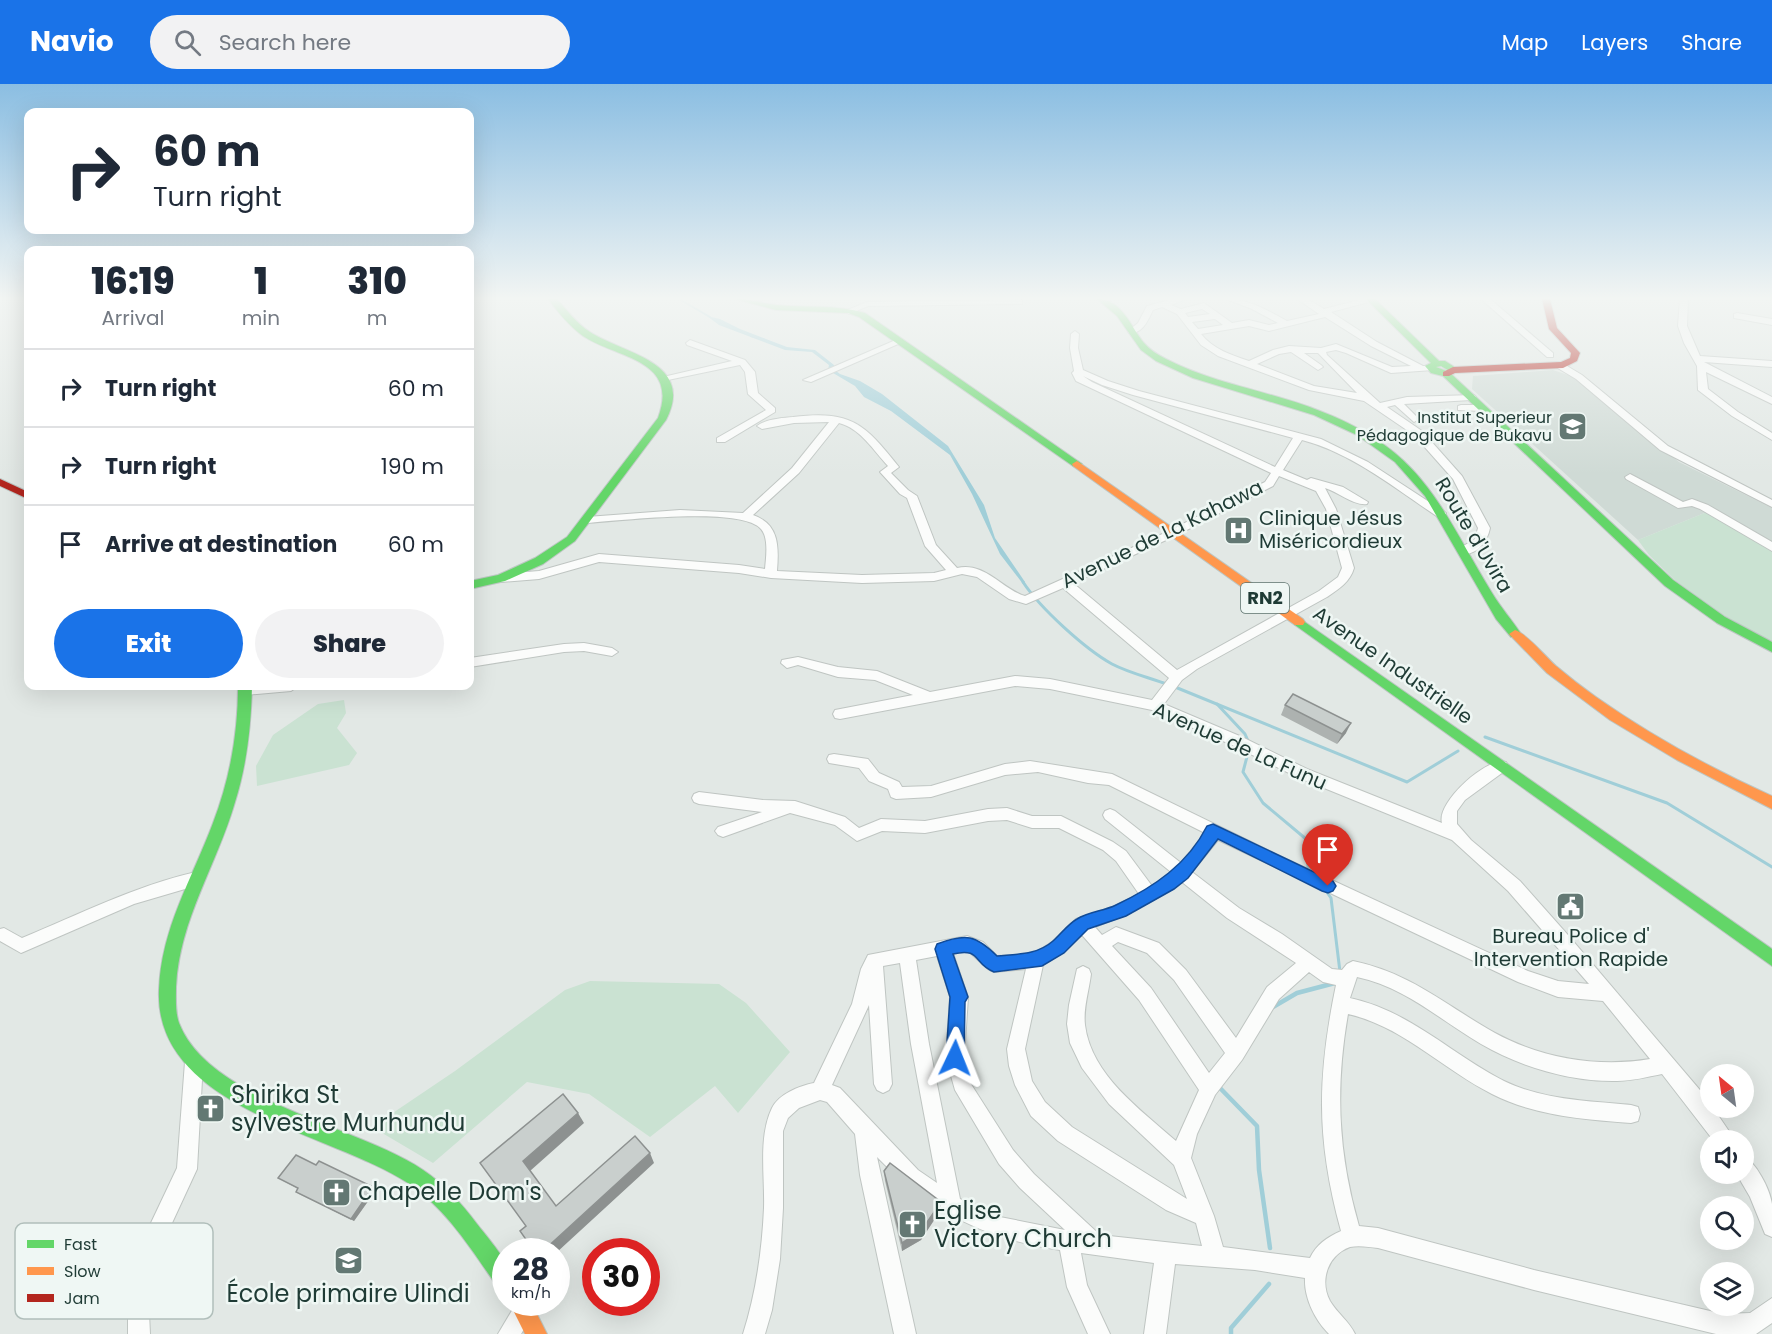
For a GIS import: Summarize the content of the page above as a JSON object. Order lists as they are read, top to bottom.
{
  "streets": {
    "main road": ["Route d'Uvira", "RN2", "Avenue Industrielle"],
    "street": ["Avenue de La Kahawa", "Avenue de La Funu"]
  },
  "crossings": [
    ["Avenue de La Kahawa", "Avenue Industrielle"]
  ],
  "places": {
    "school or university": ["Institut Superieur Pédagogique de Bukavu", "École primaire Ulindi"],
    "hospital": ["Clinique Jésus Miséricordieux"],
    "public building": ["Bureau Police d' Intervention Rapide"],
    "church": ["Shirika St sylvestre Murhundu", "chapelle Dom's", "Eglise Victory Church"]
  },
  "legend": ["Fast", "Slow", "Jam"],
  "north": "top left",
  "page": {
    "header": "Navio",
    "search": "Search here",
    "nav": ["Map", "Layers", "Share"],
    "turn": ["60 m", "Turn right"],
    "eta": [
      "16:19",
      "Arrival",
      "1",
      "min",
      "310",
      "m"
    ],
    "list": [
      {
        "name": "Turn right",
        "value": "60 m"
      },
      {
        "name": "Turn right",
        "value": "190 m"
      },
      {
        "name": "Arrive at destination",
        "value": "60 m"
      }
    ],
    "buttons": ["Exit", "Share"],
    "speed": "28 km/h",
    "limit": "30"
  }
}
